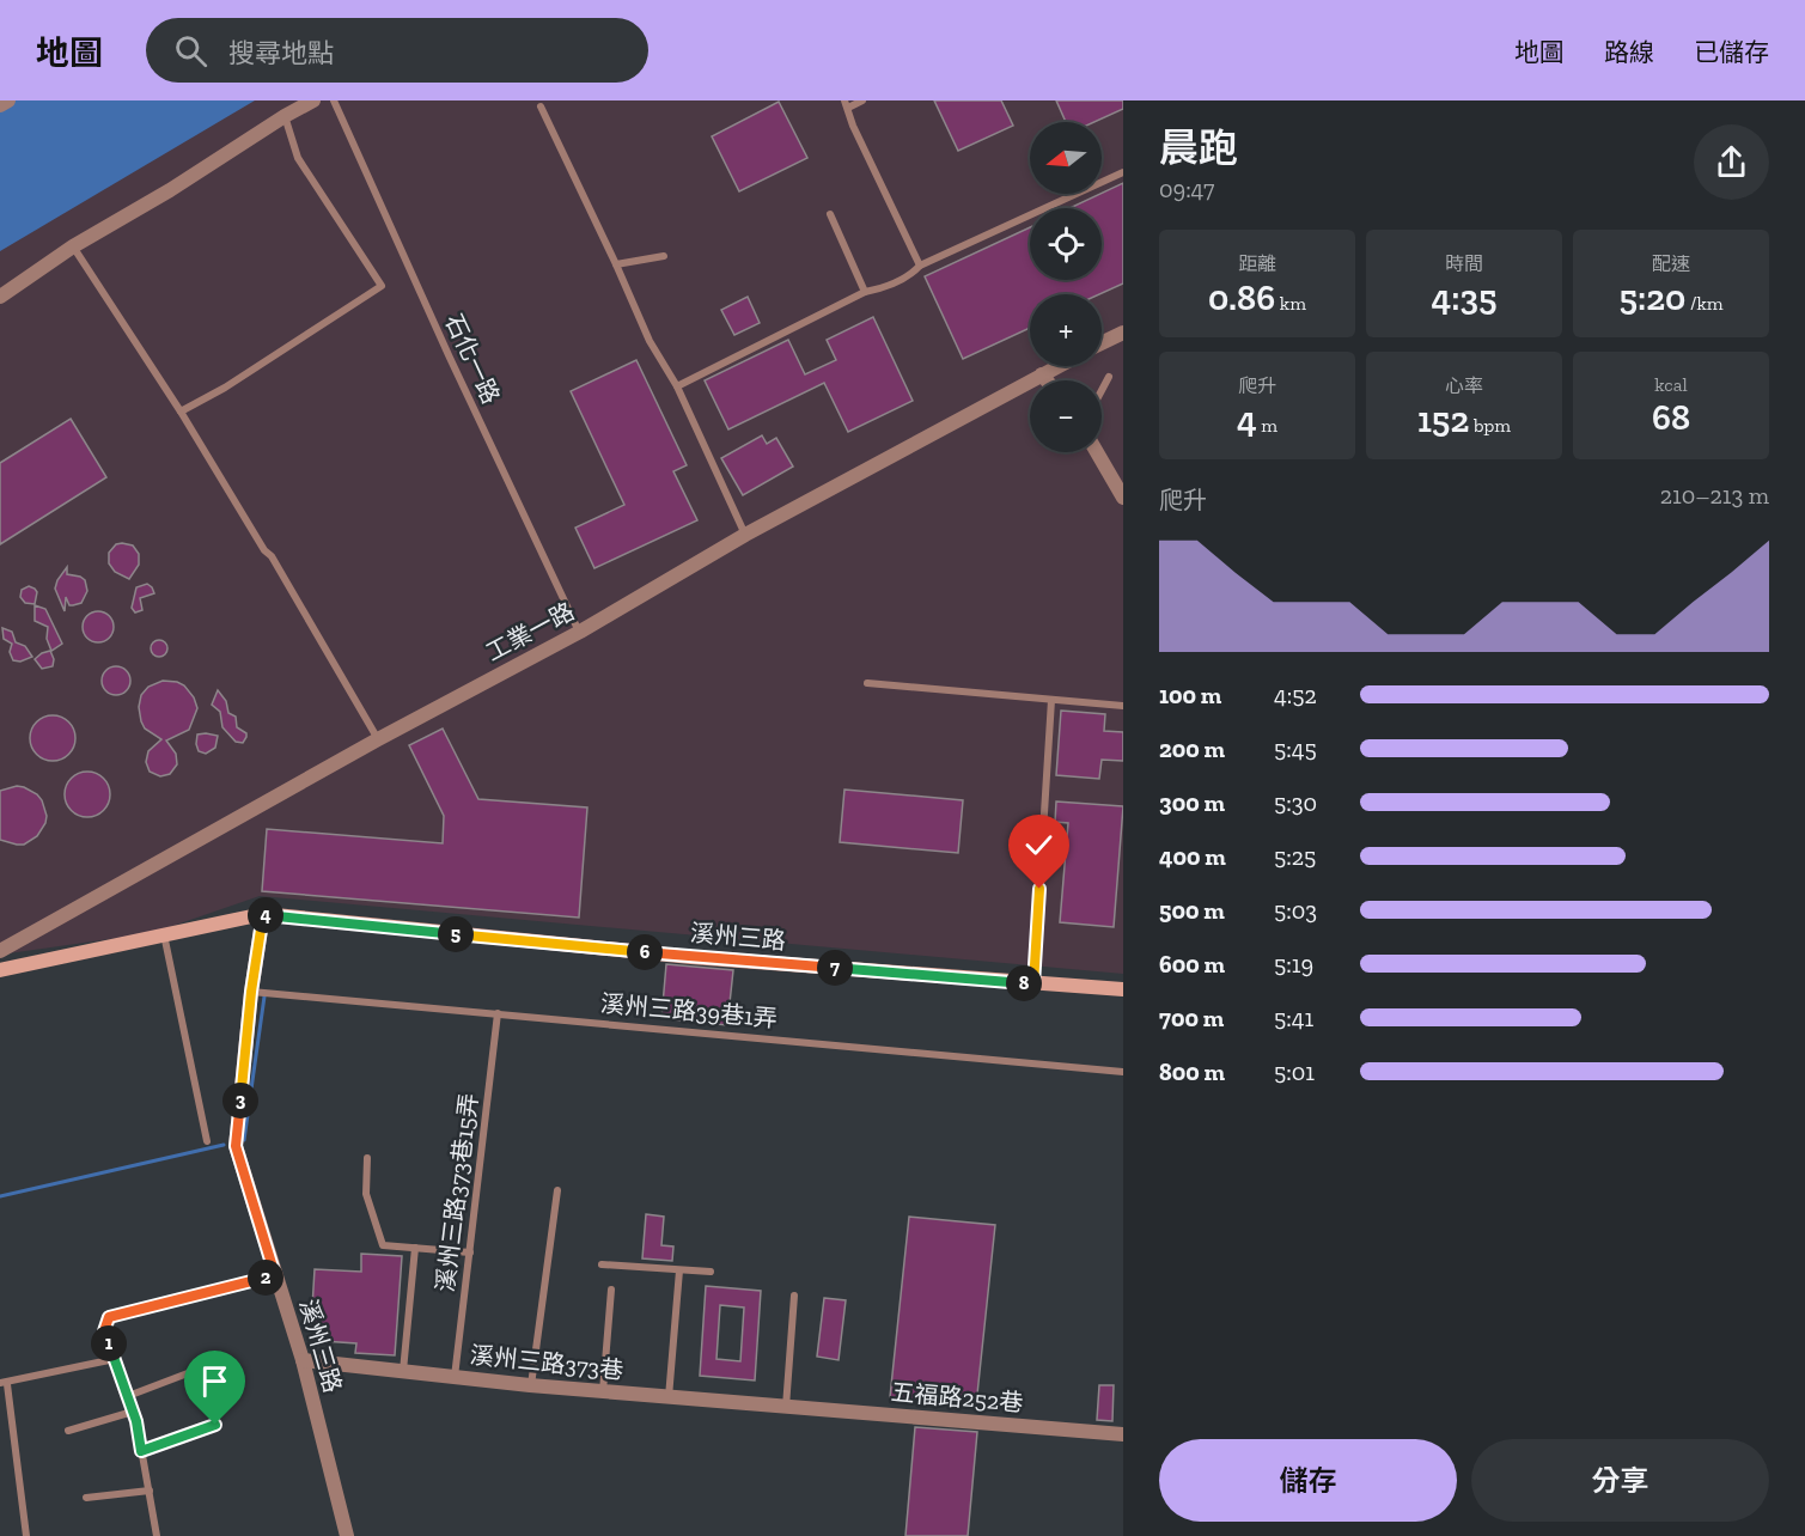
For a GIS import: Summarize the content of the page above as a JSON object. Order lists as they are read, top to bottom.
{
  "streets": {
    "street": [
      "工業一路",
      "溪州三路",
      "溪州三路373巷",
      "五福路252巷"
    ],
    "lane": ["石化一路", "溪州三路39巷1弄", "溪州三路373巷15弄"]
  },
  "crossings": [
    ["石化一路", "工業一路"],
    ["溪州三路", "溪州三路39巷1弄"],
    ["溪州三路", "溪州三路373巷"],
    ["溪州三路39巷1弄", "溪州三路373巷15弄"],
    ["溪州三路373巷15弄", "溪州三路373巷"],
    ["溪州三路373巷", "五福路252巷"]
  ],
  "north": "left",
  "page": {
    "header": "地圖",
    "search": "搜尋地點",
    "nav": ["地圖", "路線", "已儲存"],
    "heading": ["晨跑", "09:47"],
    "map_buttons": ["+", "−"],
    "stats": [
      ["距離", "0.86 km"],
      ["時間", "4:35"],
      ["配速", "5:20 /km"],
      ["爬升", "4 m"],
      ["心率", "152 bpm"],
      ["kcal", "68"]
    ],
    "chart": ["爬升", "210–213 m"],
    "list": [
      {
        "name": "100 m",
        "note": "4:52"
      },
      {
        "name": "200 m",
        "note": "5:45"
      },
      {
        "name": "300 m",
        "note": "5:30"
      },
      {
        "name": "400 m",
        "note": "5:25"
      },
      {
        "name": "500 m",
        "note": "5:03"
      },
      {
        "name": "600 m",
        "note": "5:19"
      },
      {
        "name": "700 m",
        "note": "5:41"
      },
      {
        "name": "800 m",
        "note": "5:01"
      }
    ],
    "pins": [
      "4",
      "5",
      "6",
      "7",
      "8",
      "3",
      "2",
      "1"
    ],
    "buttons": ["儲存", "分享"]
  }
}
